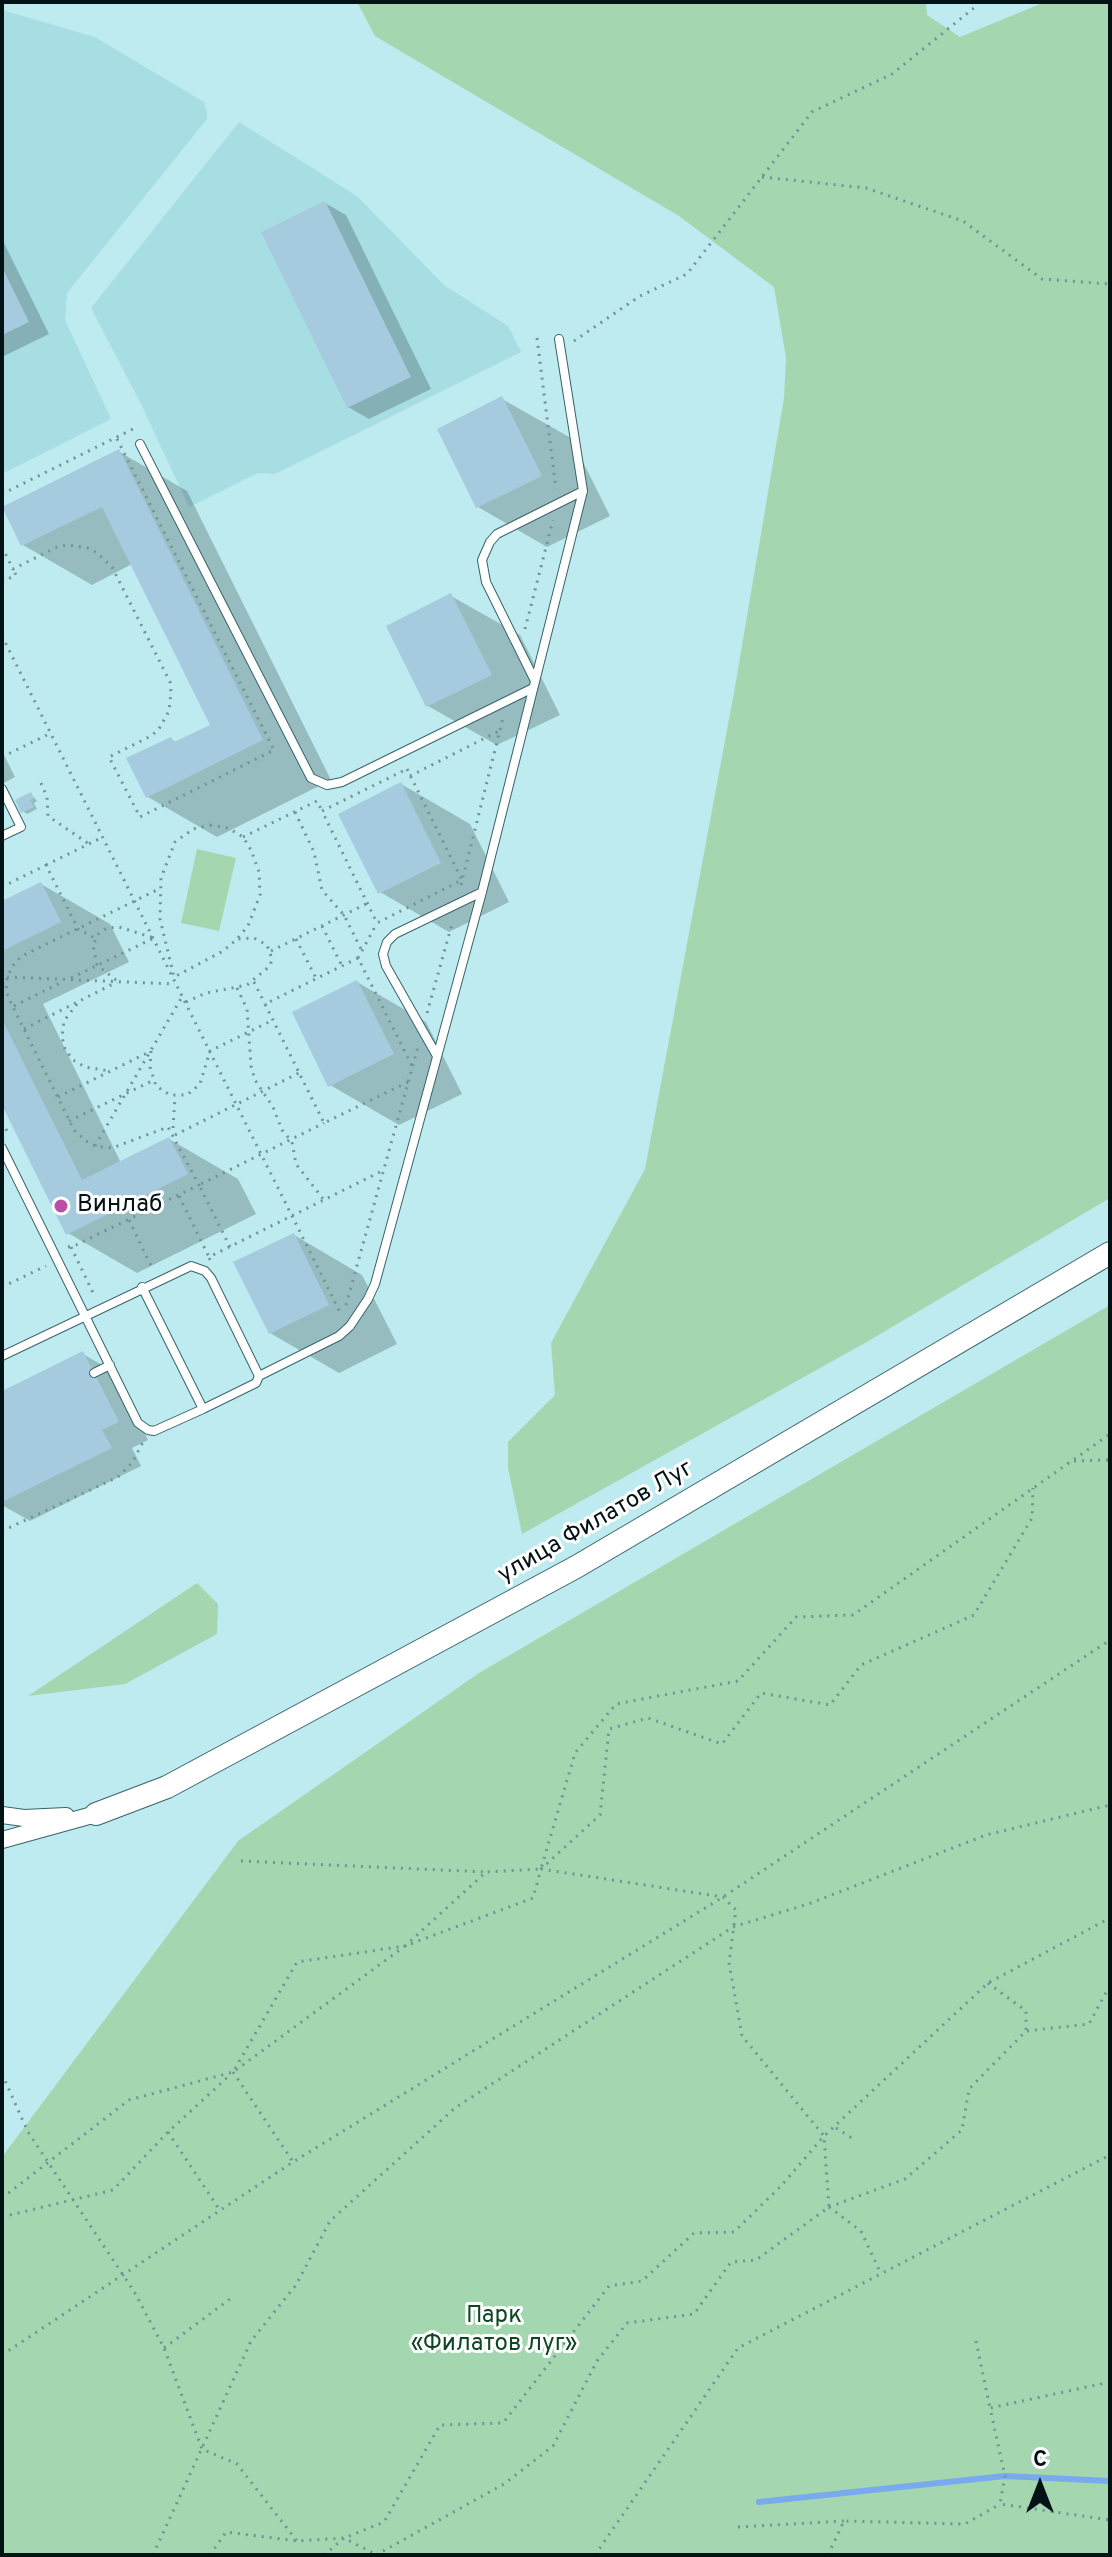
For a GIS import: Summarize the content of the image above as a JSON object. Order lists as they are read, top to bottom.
{
  "streets": {
    "street": ["улица Филатов Луг"]
  },
  "parks": ["Парк «Филатов луг»"],
  "places": ["Винлаб"],
  "north": "top"
}
